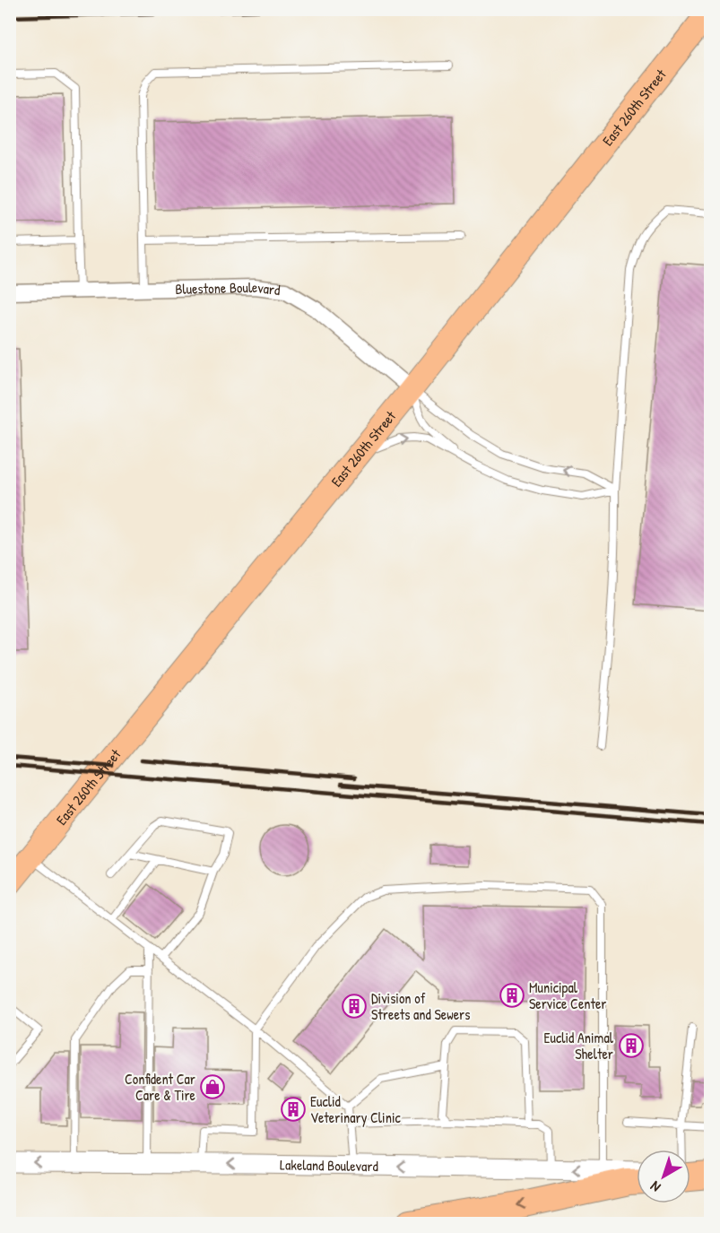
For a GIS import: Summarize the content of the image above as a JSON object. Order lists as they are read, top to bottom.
{
  "streets": {
    "main road": ["East 260th Street"],
    "street": ["Bluestone Boulevard", "Lakeland Boulevard"]
  },
  "crossings": [
    ["East 260th Street", "Bluestone Boulevard"]
  ],
  "one_way": ["Lakeland Boulevard"],
  "places": {
    "building": [
      "Municipal Service Center",
      "Division of Streets and Sewers",
      "Euclid Animal Shelter",
      "Euclid Veterinary Clinic"
    ],
    "shop": ["Confident Car Care & Tire"]
  },
  "north": "bottom left"
}
